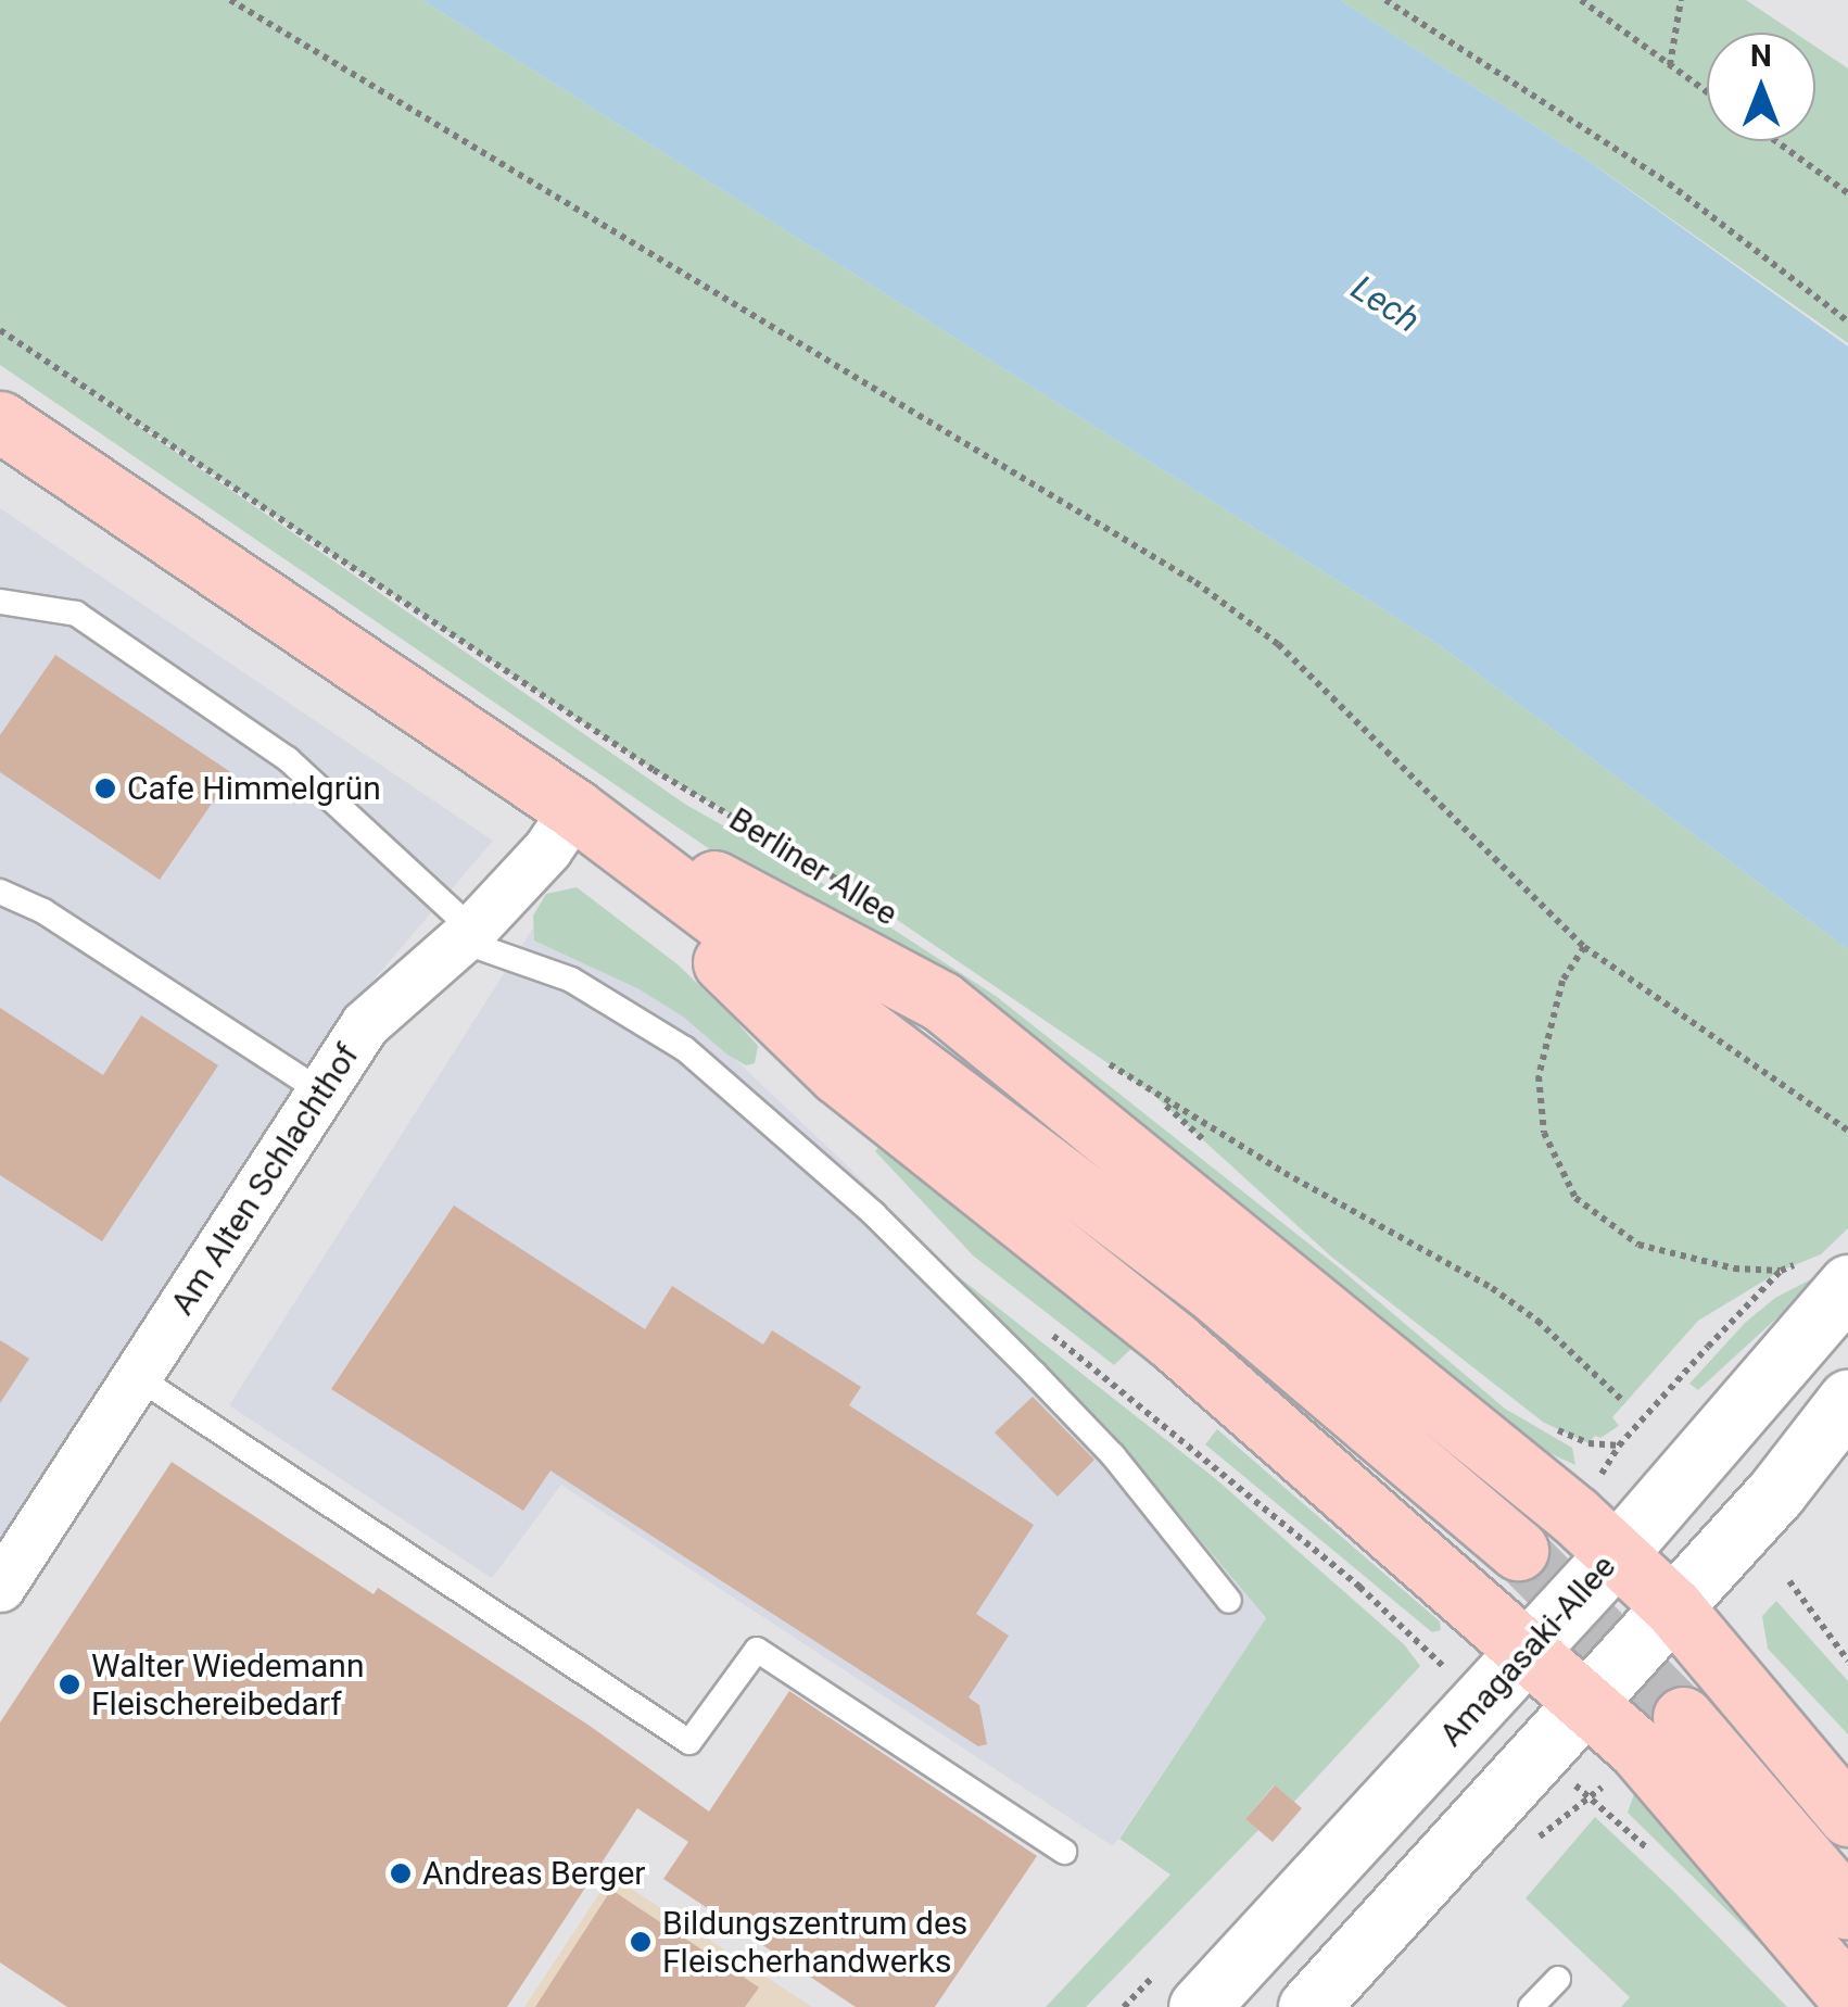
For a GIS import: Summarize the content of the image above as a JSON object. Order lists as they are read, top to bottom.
{
  "streets": {
    "main road": ["Amagasaki-Allee"],
    "street": ["Am Alten Schlachthof"],
    "path": ["Berliner Allee"]
  },
  "water": ["Lech"],
  "places": [
    "Cafe Himmelgrün",
    "Walter Wiedemann Fleischereibedarf",
    "Andreas Berger",
    "Bildungszentrum des Fleischerhandwerks"
  ],
  "north": "top"
}
